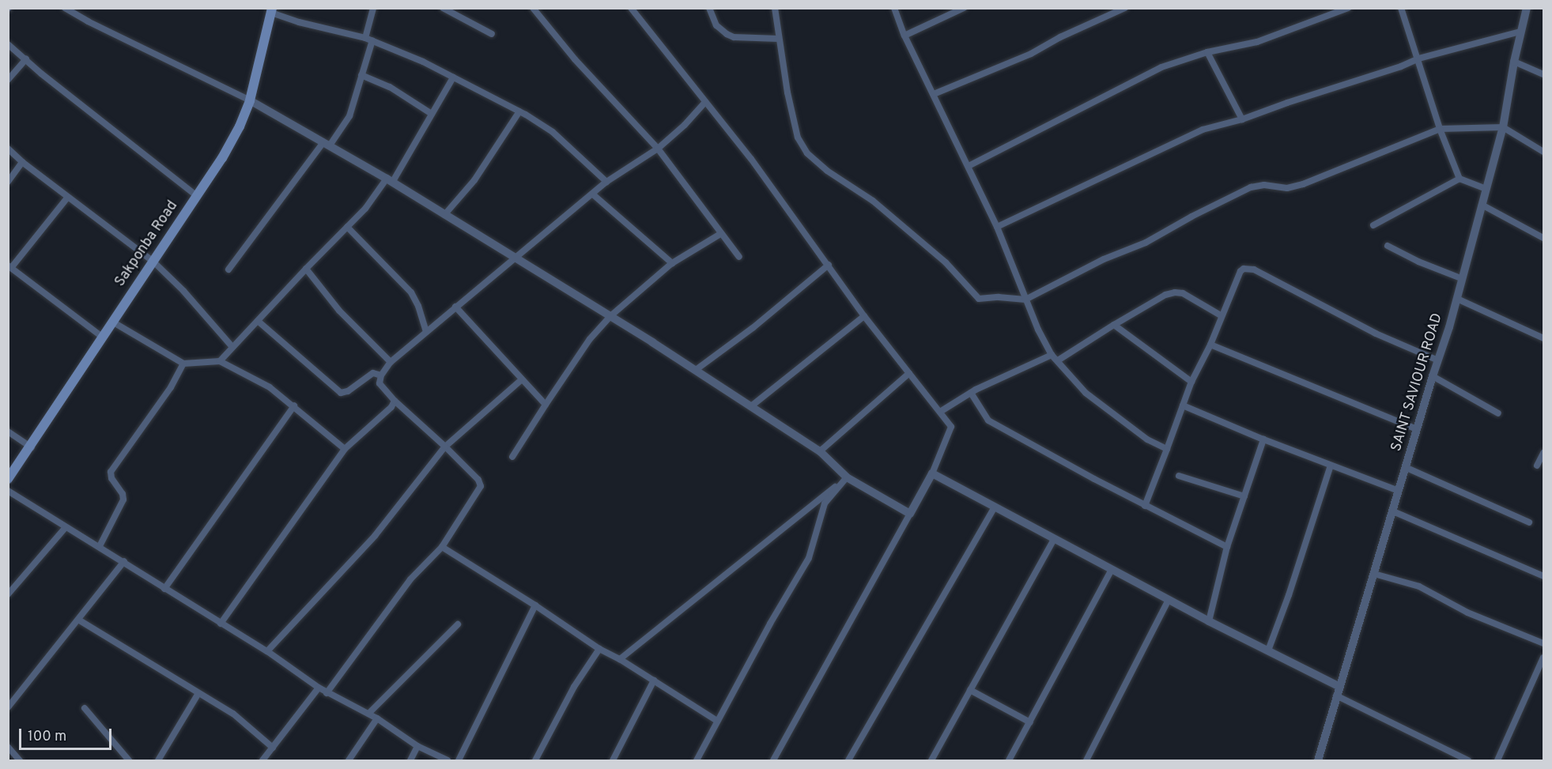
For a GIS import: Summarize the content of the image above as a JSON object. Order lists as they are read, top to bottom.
{
  "streets": {
    "main road": ["Sakponba Road"],
    "street": ["SAINT SAVIOUR ROAD"]
  },
  "scale_bar": "100 m"
}
